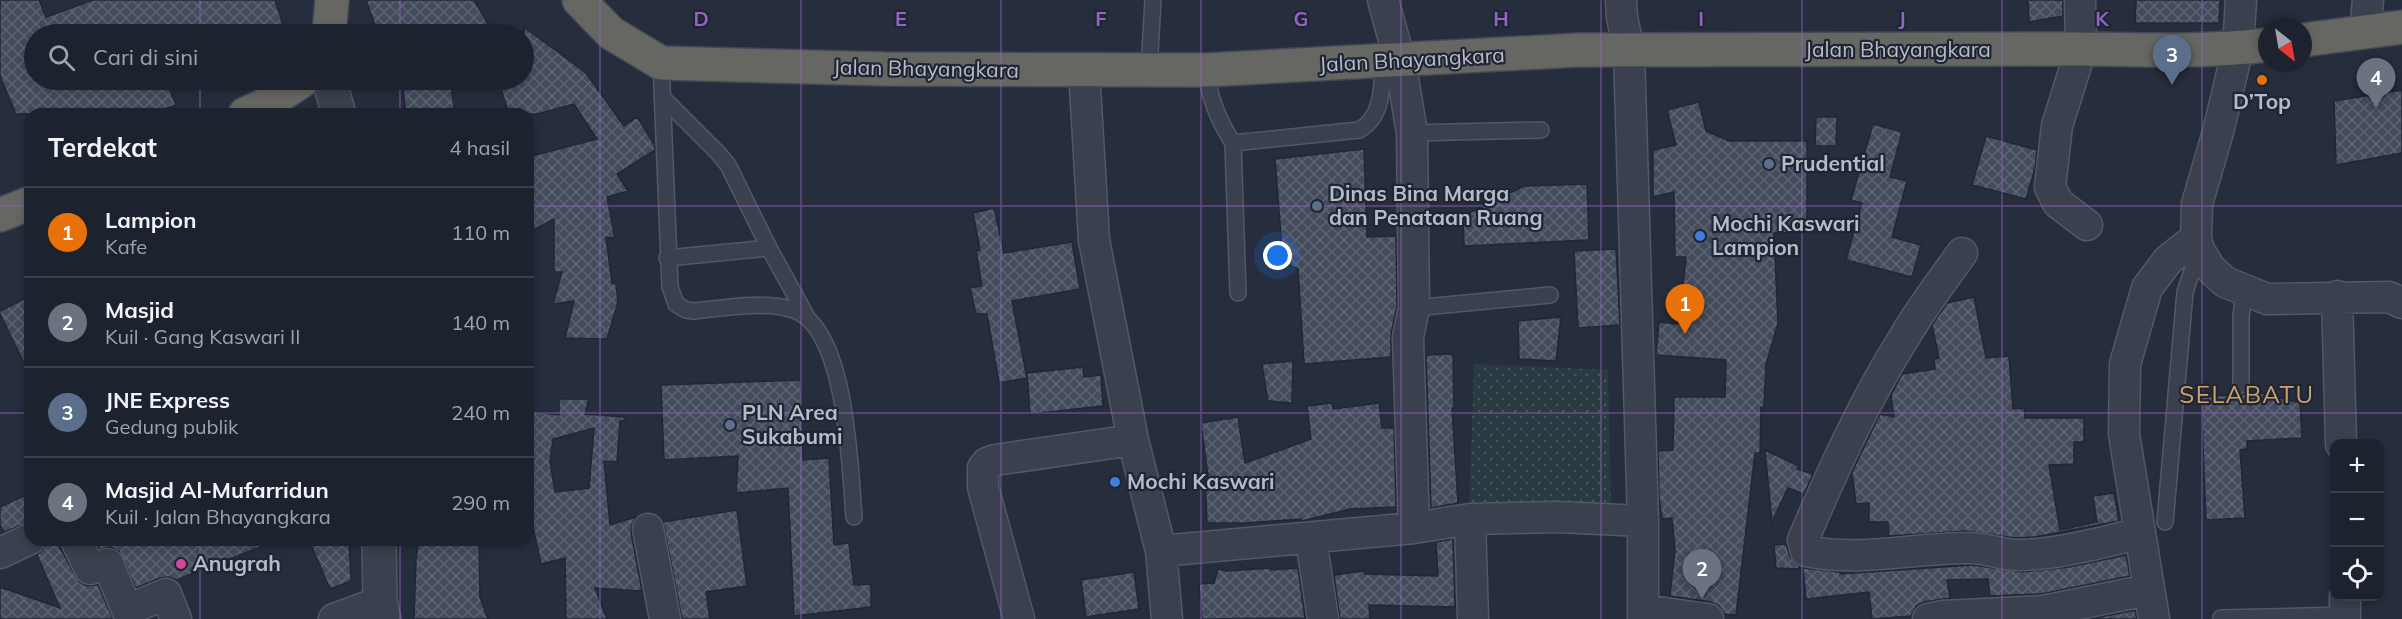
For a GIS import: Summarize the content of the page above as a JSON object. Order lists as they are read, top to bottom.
{
  "streets": {
    "highway": ["Jalan Bhayangkara"]
  },
  "districts": ["SELABATU"],
  "places": [
    "D’Top",
    "Prudential",
    "Dinas Bina Marga dan Penataan Ruang",
    "Mochi Kaswari Lampion",
    "PLN Area Sukabumi",
    "Mochi Kaswari",
    "Anugrah"
  ],
  "north": "bottom right",
  "page": {
    "search": "Cari di sini",
    "pins": [
      "3",
      "4",
      "1",
      "2"
    ],
    "heading": ["Terdekat", "4 hasil"],
    "list": [
      {
        "mark": "1",
        "name": "Lampion",
        "note": "Kafe",
        "value": "110 m"
      },
      {
        "mark": "2",
        "name": "Masjid",
        "note": "Kuil · Gang Kaswari II",
        "value": "140 m"
      },
      {
        "mark": "3",
        "name": "JNE Express",
        "note": "Gedung publik",
        "value": "240 m"
      },
      {
        "mark": "4",
        "name": "Masjid Al-Mufarridun",
        "note": "Kuil · Jalan Bhayangkara",
        "value": "290 m"
      }
    ],
    "map_buttons": ["+", "−"]
  },
  "grid": {
    "columns": [
      "D",
      "E",
      "F",
      "G",
      "H",
      "I",
      "J",
      "K"
    ]
  }
}
